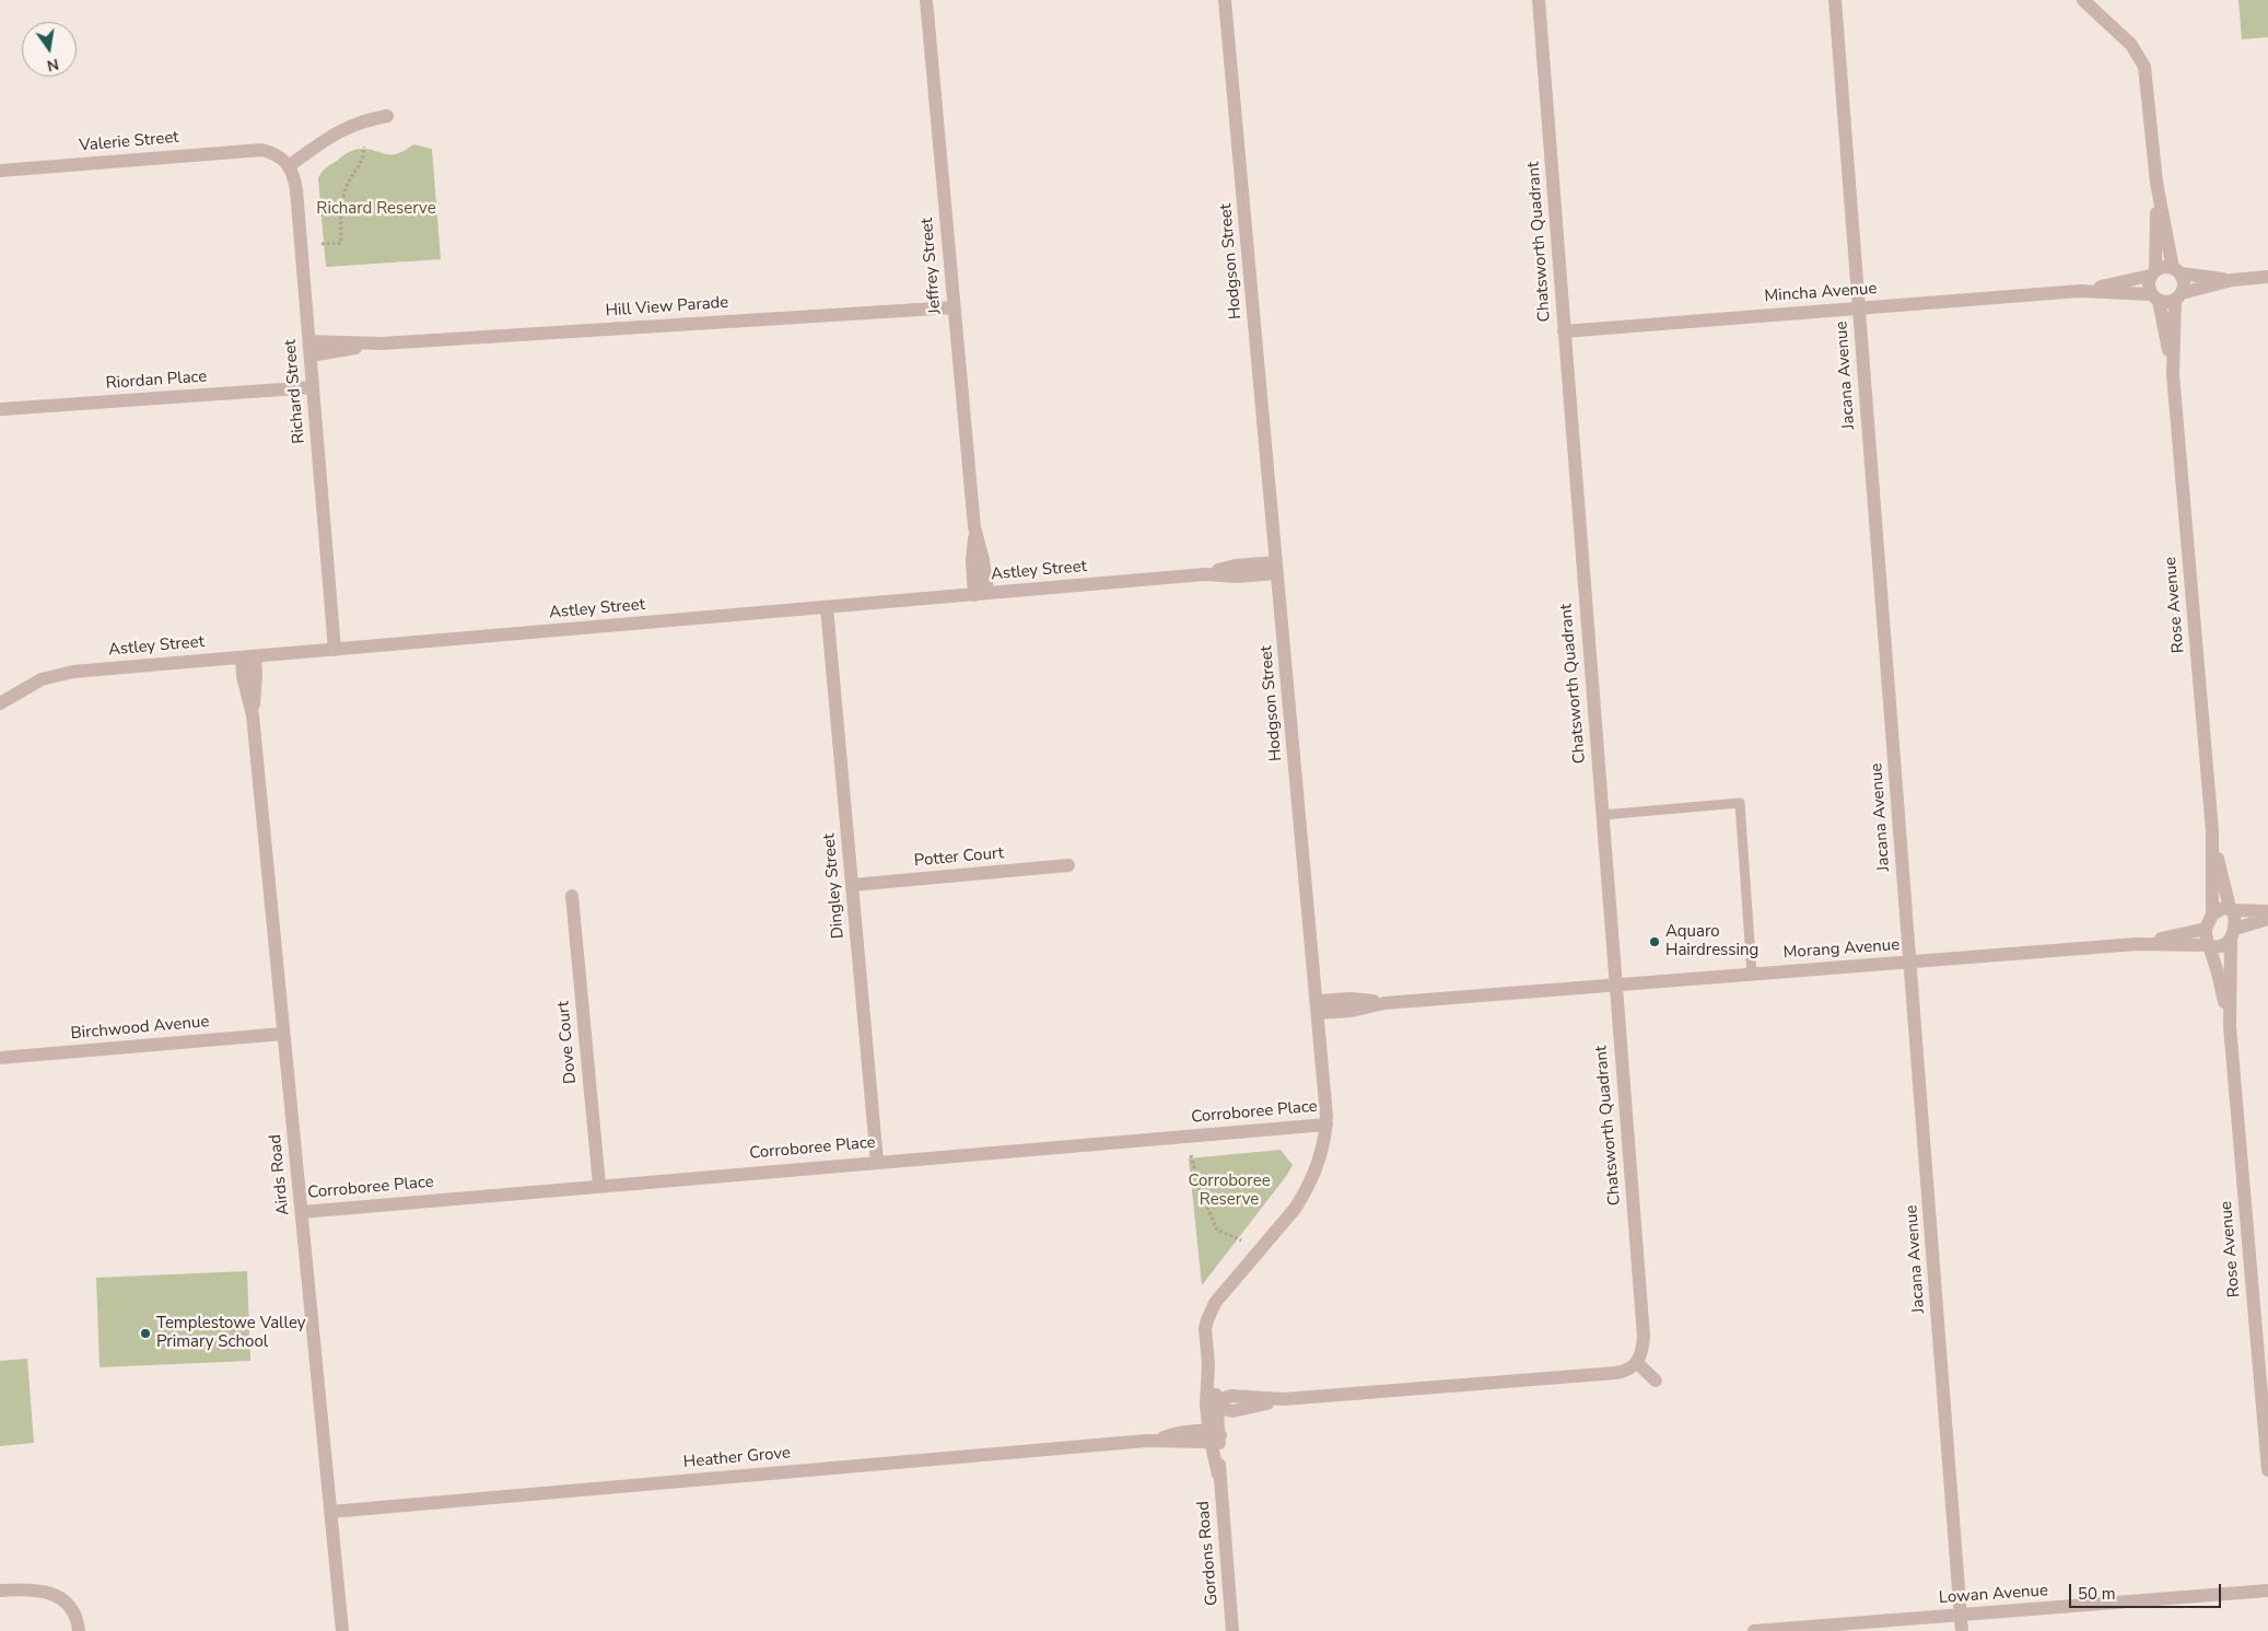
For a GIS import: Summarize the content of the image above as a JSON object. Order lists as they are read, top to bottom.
{
  "streets": {
    "street": [
      "Valerie Street",
      "Chatsworth Quadrant",
      "Hodgson Street",
      "Jeffrey Street",
      "Mincha Avenue",
      "Hill View Parade",
      "Jacana Avenue",
      "Riordan Place",
      "Richard Street",
      "Astley Street",
      "Rose Avenue",
      "Potter Court",
      "Dingley Street",
      "Morang Avenue",
      "Birchwood Avenue",
      "Dove Court",
      "Corroboree Place",
      "Airds Road",
      "Heather Grove",
      "Gordons Road",
      "Lowan Avenue"
    ]
  },
  "crossings": [
    ["Valerie Street", "Richard Street"],
    ["Chatsworth Quadrant", "Mincha Avenue"],
    ["Chatsworth Quadrant", "Morang Avenue"],
    ["Hodgson Street", "Astley Street"],
    ["Hodgson Street", "Morang Avenue"],
    ["Hodgson Street", "Corroboree Place"],
    ["Hodgson Street", "Heather Grove"],
    ["Hodgson Street", "Gordons Road"],
    ["Jeffrey Street", "Hill View Parade"],
    ["Jeffrey Street", "Astley Street"],
    ["Mincha Avenue", "Jacana Avenue"],
    ["Mincha Avenue", "Rose Avenue"],
    ["Hill View Parade", "Richard Street"],
    ["Jacana Avenue", "Morang Avenue"],
    ["Jacana Avenue", "Lowan Avenue"],
    ["Riordan Place", "Richard Street"],
    ["Richard Street", "Astley Street"],
    ["Astley Street", "Dingley Street"],
    ["Astley Street", "Airds Road"],
    ["Rose Avenue", "Morang Avenue"],
    ["Potter Court", "Dingley Street"],
    ["Dingley Street", "Corroboree Place"],
    ["Birchwood Avenue", "Airds Road"],
    ["Dove Court", "Corroboree Place"],
    ["Corroboree Place", "Airds Road"],
    ["Airds Road", "Heather Grove"],
    ["Heather Grove", "Gordons Road"]
  ],
  "parks": ["Richard Reserve", "Corroboree Reserve"],
  "places": ["Aquaro Hairdressing", "Templestowe Valley Primary School"],
  "scale_bar": "50 m",
  "north": "bottom"
}
